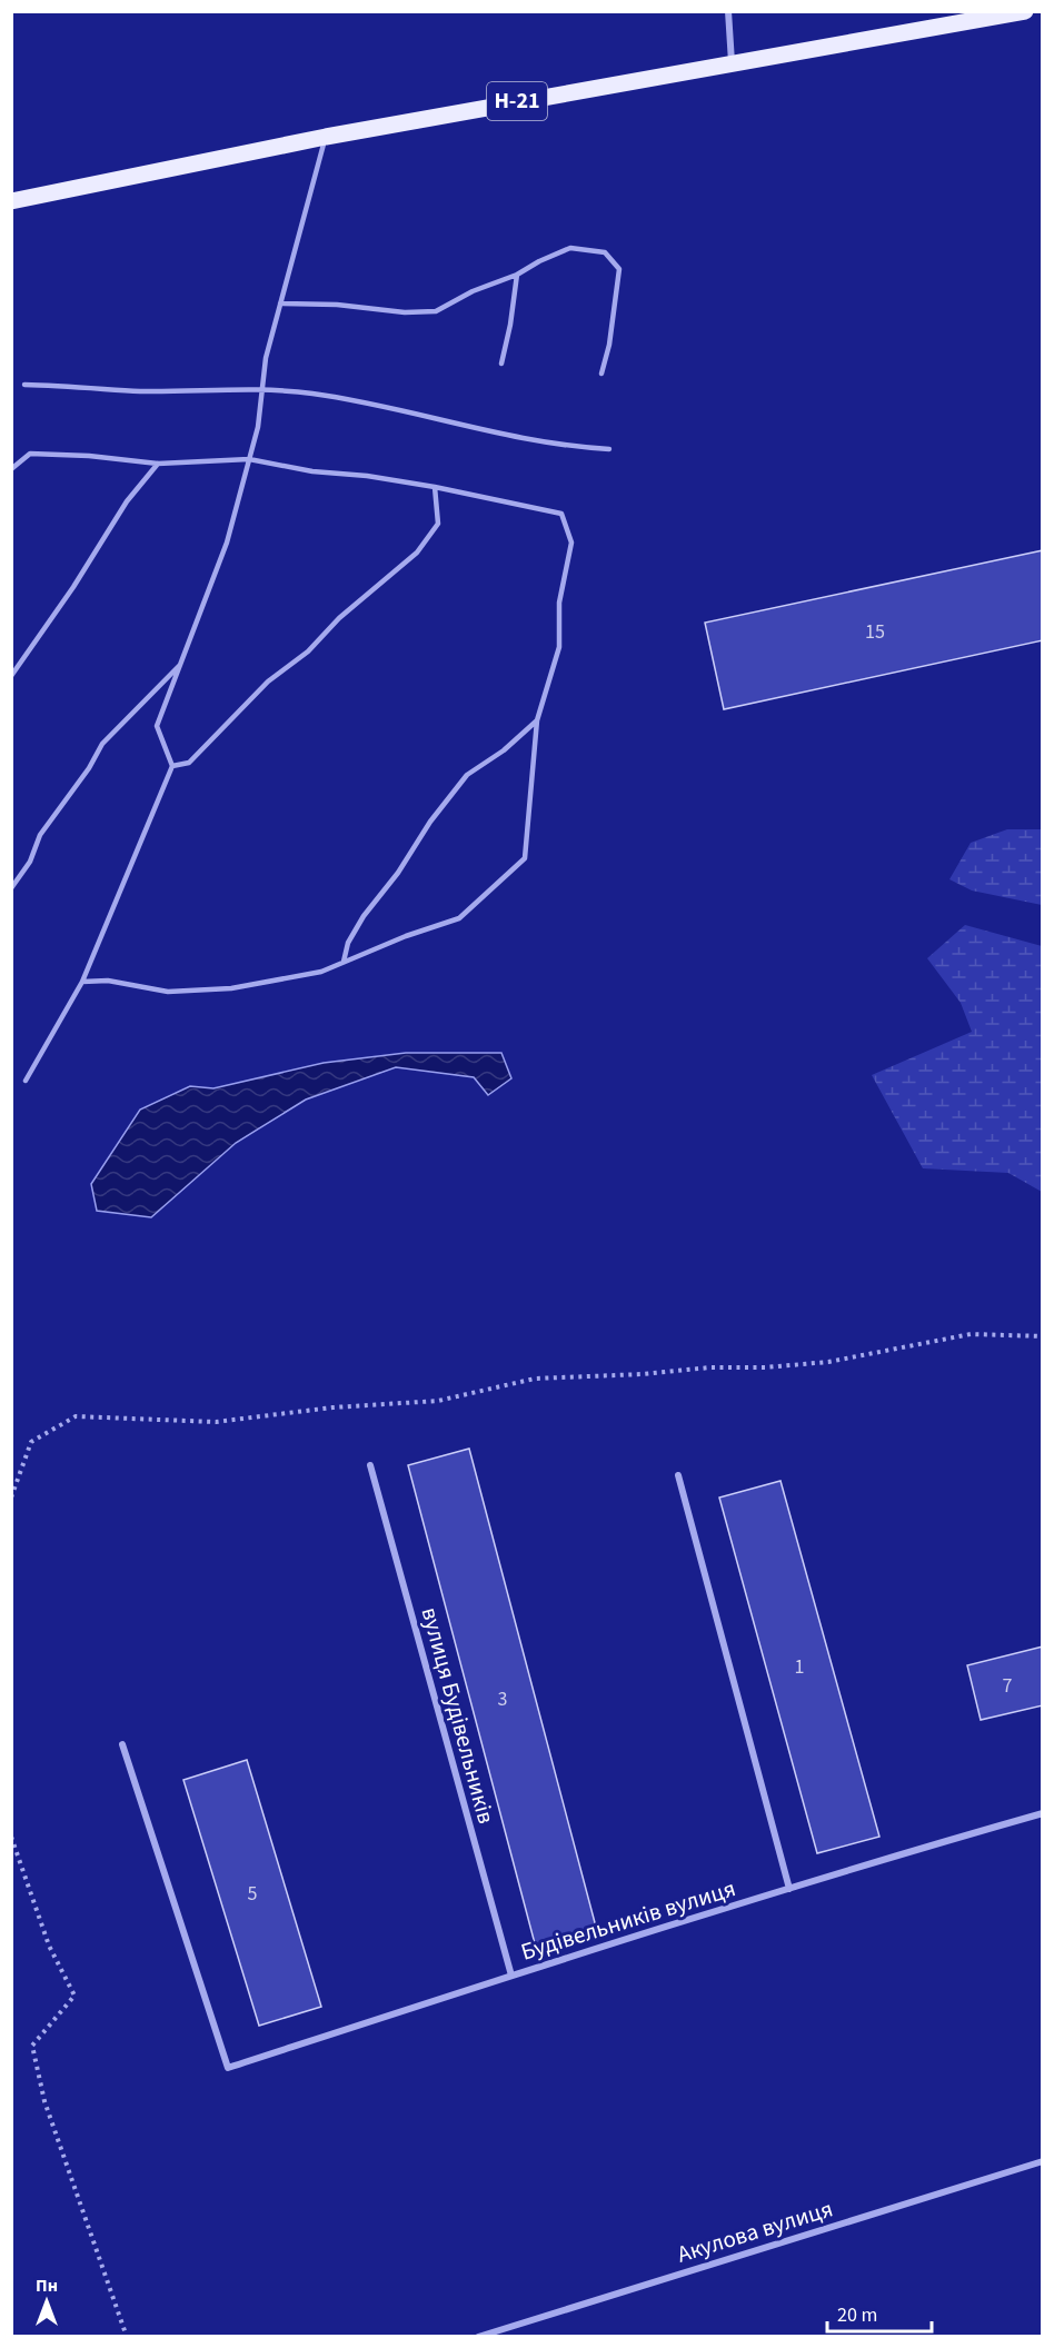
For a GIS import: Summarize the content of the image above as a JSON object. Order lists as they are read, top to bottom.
{
  "streets": {
    "main road": ["Н-21"],
    "street": ["вулиця Будівельників", "Будівельників вулиця", "Акулова вулиця"]
  },
  "crossings": [
    ["вулиця Будівельників", "Будівельників вулиця"]
  ],
  "house_numbers": [
    "15",
    "1",
    "7",
    "3",
    "5"
  ],
  "scale_bar": "20 m",
  "north": "top"
}
